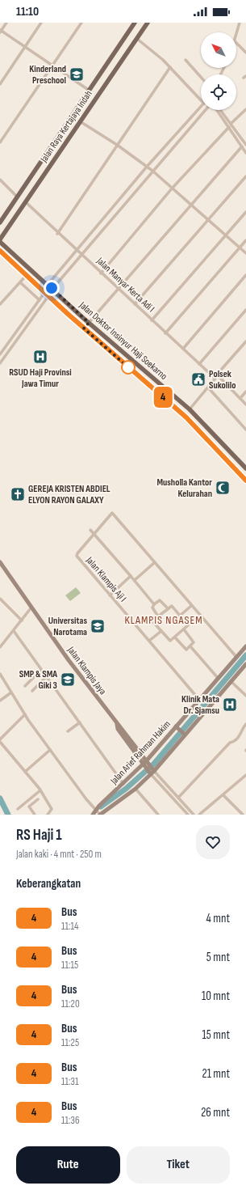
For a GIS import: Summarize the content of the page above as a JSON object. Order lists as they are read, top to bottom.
{
  "streets": {
    "main road": ["Jalan Raya Kertajaya Indah", "Jalan Doktor Insinyur Haji Soekarno"],
    "street": [
      "Jalan Manyar Kerta Adi I",
      "Jalan Klampis Aji I",
      "Jalan Klampis Jaya",
      "Jalan Arief Rahman Hakim"
    ]
  },
  "crossings": [
    ["Jalan Raya Kertajaya Indah", "Jalan Manyar Kerta Adi I"],
    ["Jalan Klampis Aji I", "Jalan Arief Rahman Hakim"],
    ["Jalan Klampis Jaya", "Jalan Arief Rahman Hakim"]
  ],
  "districts": ["KLAMPIS NGASEM"],
  "places": {
    "school or university": ["Kinderland Preschool", "Universitas Narotama", "SMP & SMA Giki 3"],
    "hospital": ["RSUD Haji Provinsi Jawa Timur", "Klinik Mata Dr. Sjamsu"],
    "public building": ["Polsek Sukolilo"],
    "mosque": ["Musholla Kantor Kelurahan"],
    "church": ["GEREJA KRISTEN ABDIEL ELYON RAYON GALAXY"]
  },
  "lines": ["bus line 4"],
  "north": "top left",
  "page": {
    "status": "11:10",
    "on_map": "4",
    "heading": [
      ["RS Haji 1", "Jalan kaki · 4 mnt · 250 m"],
      "Keberangkatan"
    ],
    "list": [
      {
        "mark": "4",
        "name": "Bus",
        "note": "11:14",
        "value": "4 mnt"
      },
      {
        "mark": "4",
        "name": "Bus",
        "note": "11:15",
        "value": "5 mnt"
      },
      {
        "mark": "4",
        "name": "Bus",
        "note": "11:20",
        "value": "10 mnt"
      },
      {
        "mark": "4",
        "name": "Bus",
        "note": "11:25",
        "value": "15 mnt"
      },
      {
        "mark": "4",
        "name": "Bus",
        "note": "11:31",
        "value": "21 mnt"
      },
      {
        "mark": "4",
        "name": "Bus",
        "note": "11:36",
        "value": "26 mnt"
      }
    ],
    "buttons": ["Rute", "Tiket"]
  }
}
